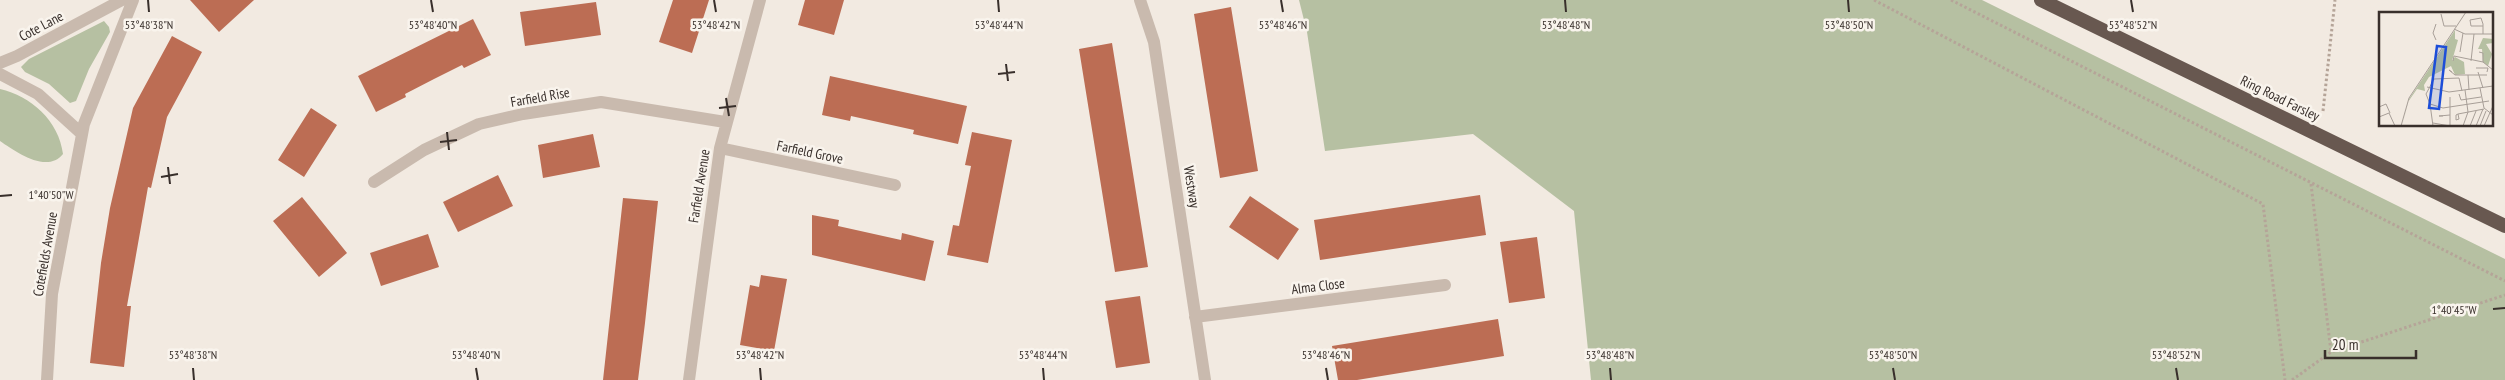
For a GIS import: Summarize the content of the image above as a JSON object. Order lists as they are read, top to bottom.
{
  "streets": {
    "highway": ["Ring Road Farsley"],
    "street": [
      "Cote Lane",
      "Farfield Rise",
      "Farfield Grove",
      "Farfield Avenue",
      "Westway",
      "Cotefields Avenue",
      "Alma Close"
    ]
  },
  "crossings": [
    ["Farfield Rise", "Farfield Avenue"],
    ["Farfield Grove", "Farfield Avenue"],
    ["Westway", "Alma Close"]
  ],
  "scale_bar": "20 m",
  "coordinates": [
    "53°48'38\"N",
    "53°48'40\"N",
    "53°48'42\"N",
    "53°48'44\"N",
    "53°48'46\"N",
    "53°48'48\"N",
    "53°48'50\"N",
    "53°48'52\"N",
    "1°40'50\"W",
    "1°40'45\"W"
  ]
}
